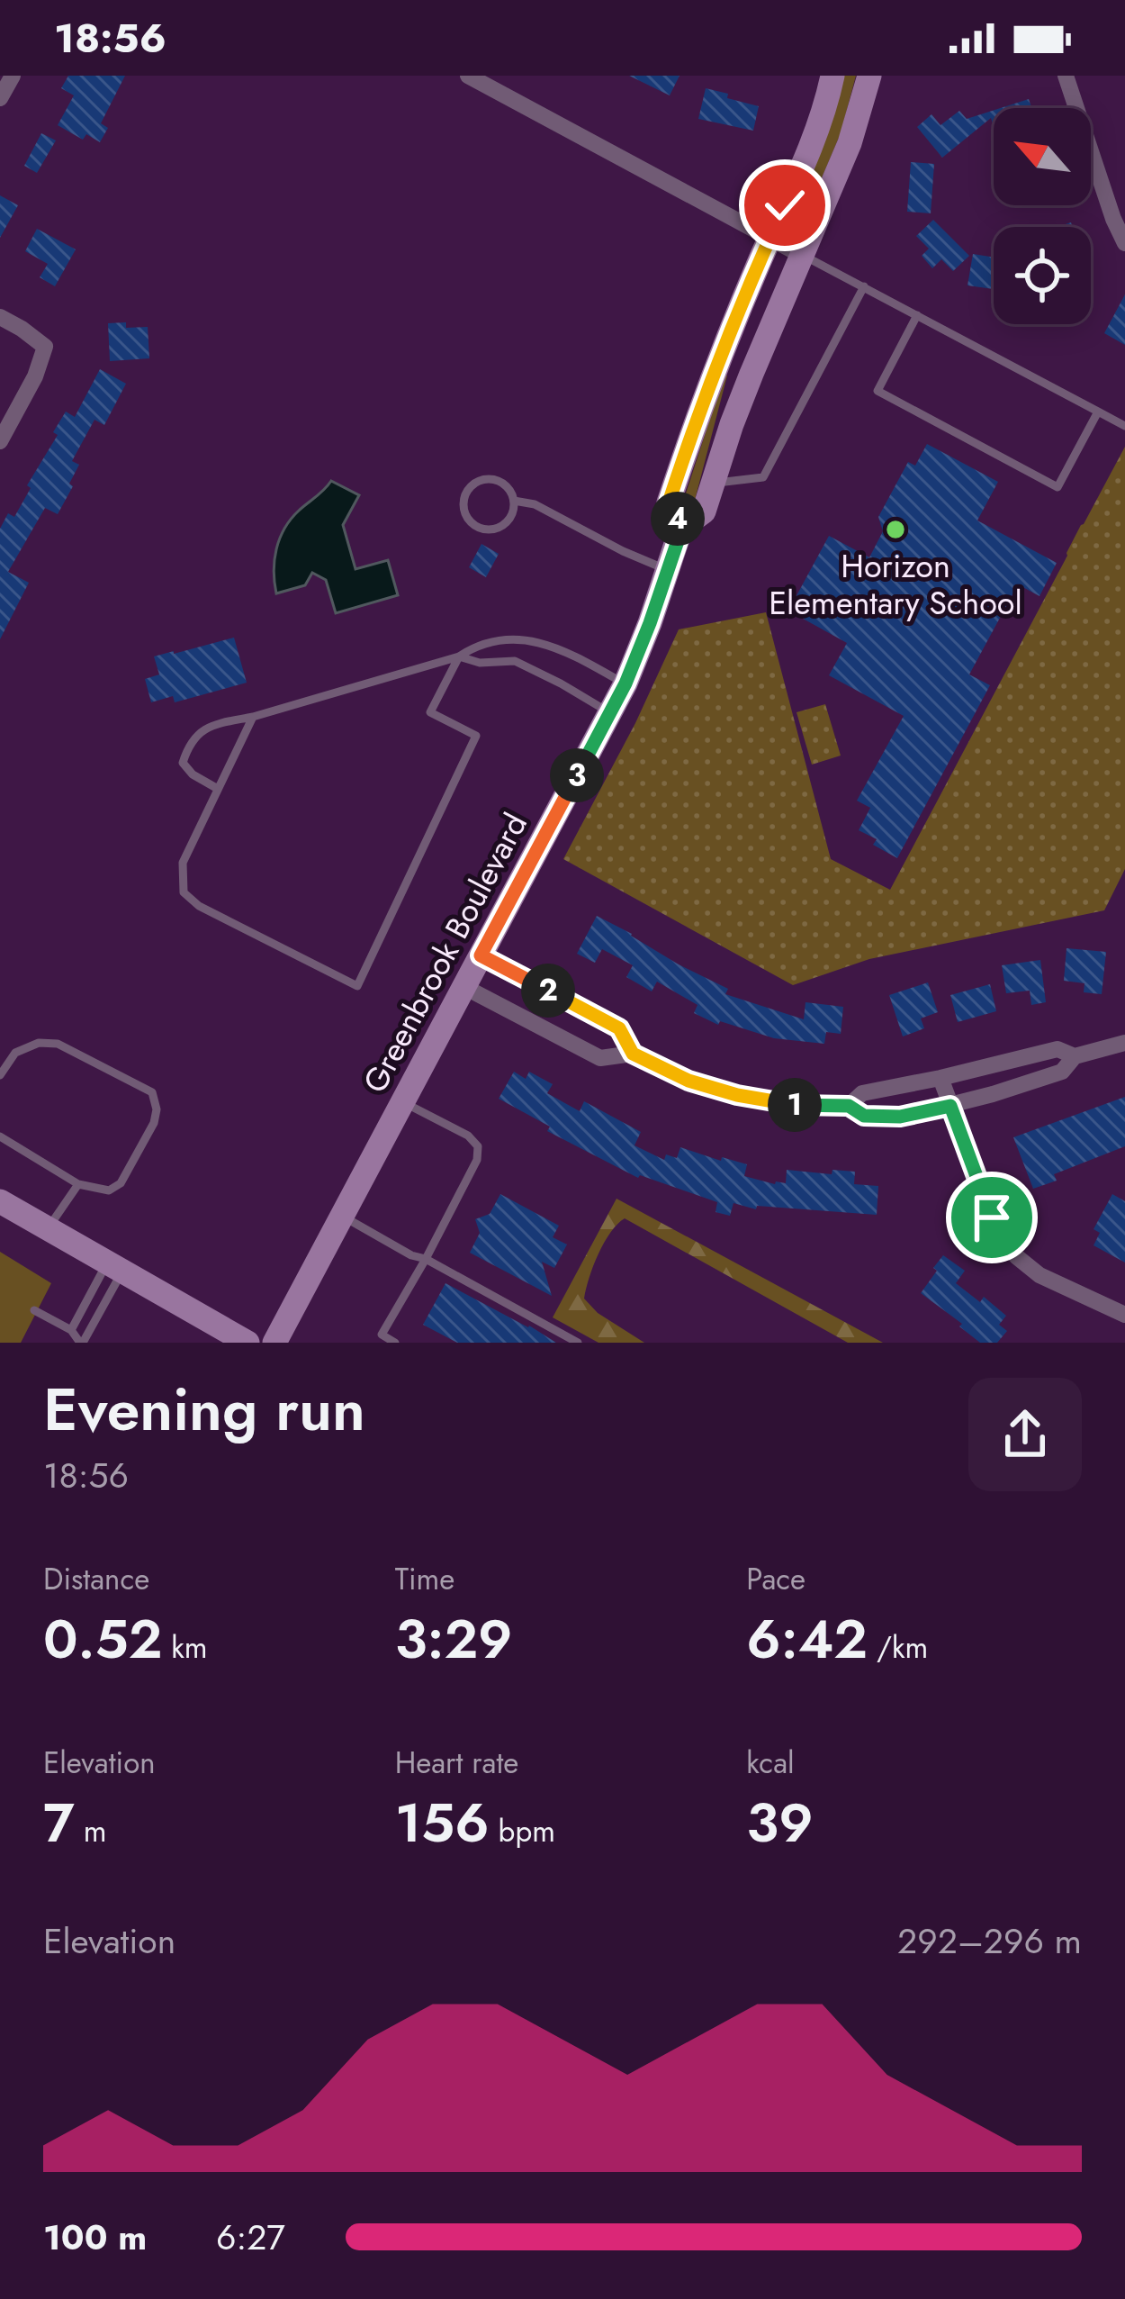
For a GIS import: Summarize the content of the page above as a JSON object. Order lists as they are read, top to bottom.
{
  "streets": {
    "main road": ["Greenbrook Boulevard"]
  },
  "places": ["Horizon Elementary School"],
  "north": "top left",
  "page": {
    "status": "18:56",
    "pins": [
      "4",
      "3",
      "2",
      "1"
    ],
    "heading": ["Evening run", "18:56"],
    "stats": [
      ["Distance", "0.52 km"],
      ["Time", "3:29"],
      ["Pace", "6:42 /km"],
      ["Elevation", "7 m"],
      ["Heart rate", "156 bpm"],
      ["kcal", "39"]
    ],
    "chart": ["Elevation", "292–296 m"],
    "list": [
      {
        "name": "100 m",
        "note": "6:27"
      }
    ]
  }
}
